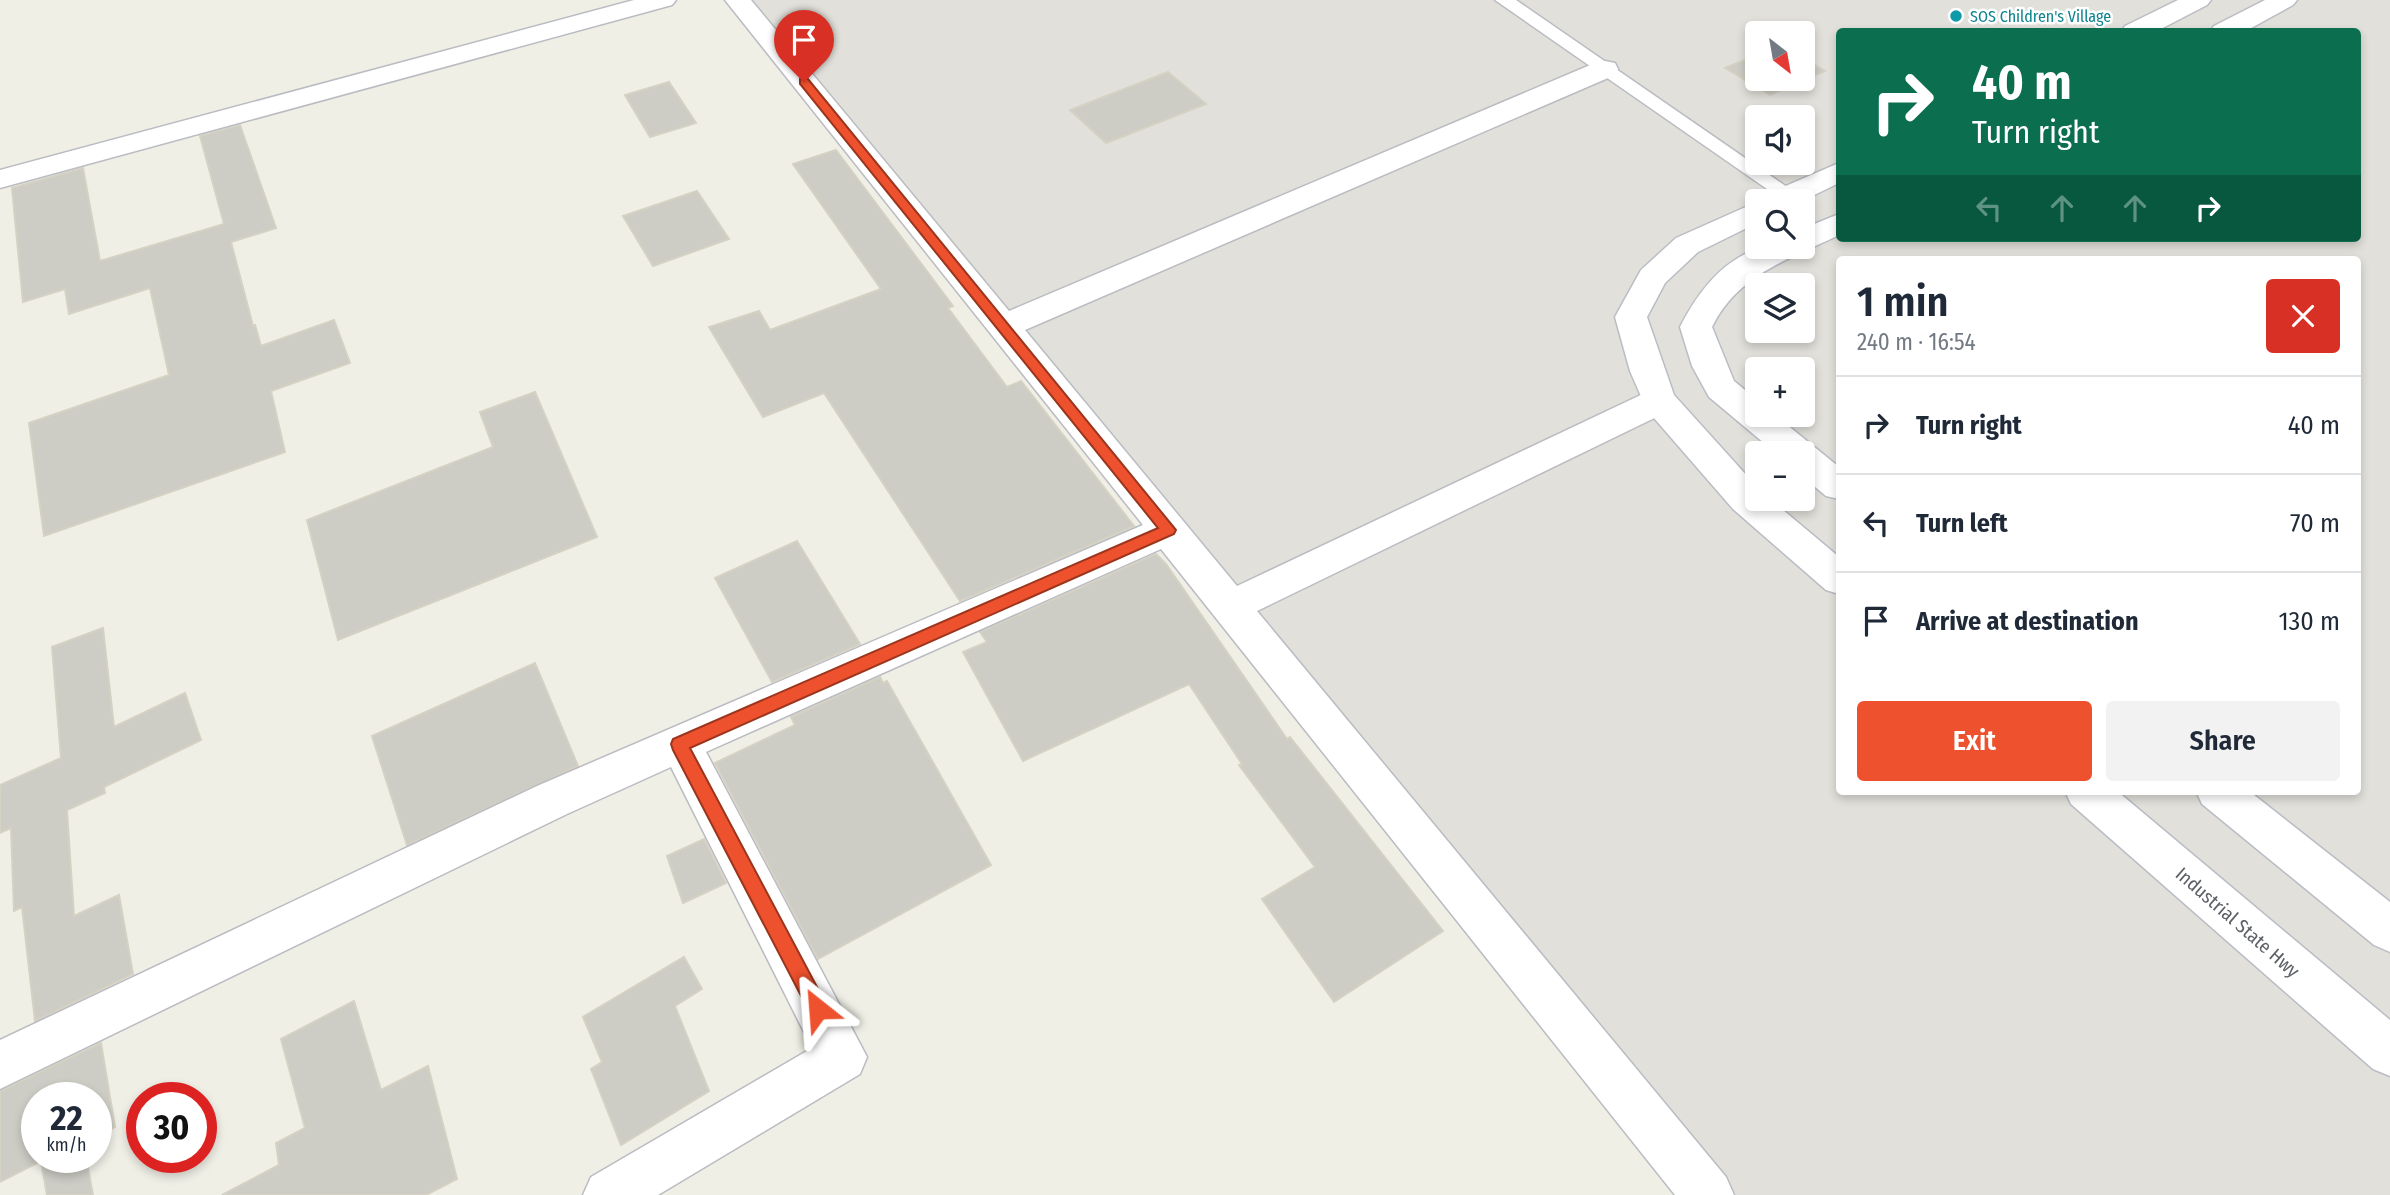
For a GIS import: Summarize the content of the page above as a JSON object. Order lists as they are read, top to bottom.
{
  "streets": {
    "street": ["Industrial State Hwy"]
  },
  "places": ["SOS Children's Village"],
  "north": "bottom right",
  "page": {
    "map_buttons": ["+", "−"],
    "turn": ["40 m", "Turn right"],
    "heading": ["1 min", "240 m · 16:54"],
    "list": [
      {
        "name": "Turn right",
        "value": "40 m"
      },
      {
        "name": "Turn left",
        "value": "70 m"
      },
      {
        "name": "Arrive at destination",
        "value": "130 m"
      }
    ],
    "buttons": ["Exit", "Share"],
    "speed": "22 km/h",
    "limit": "30"
  }
}
